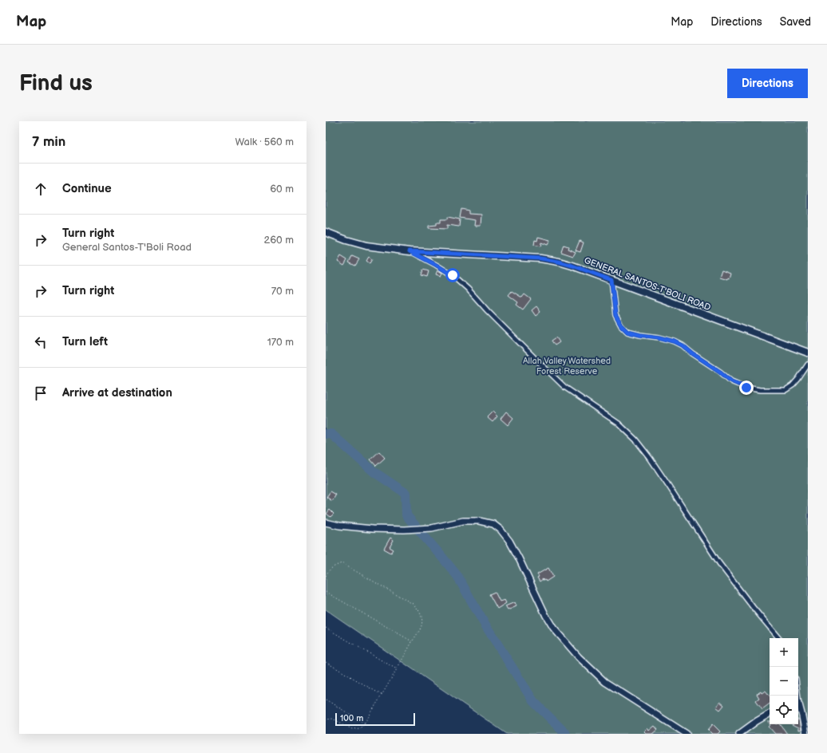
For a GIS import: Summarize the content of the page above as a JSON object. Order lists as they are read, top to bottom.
{
  "streets": {
    "main road": ["GENERAL SANTOS-T'BOLI ROAD"]
  },
  "parks": ["Allah Valley Watershed Forest Reserve"],
  "scale_bar": "100 m",
  "page": {
    "header": "Map",
    "nav": ["Map", "Directions", "Saved"],
    "buttons": "Directions",
    "title": "Find us",
    "heading": ["7 min", "Walk · 560 m"],
    "list": [
      ["Continue", "60 m"],
      ["Turn right", "General Santos-T'Boli Road", "260 m"],
      ["Turn right", "70 m"],
      ["Turn left", "170 m"],
      "Arrive at destination"
    ],
    "map_buttons": ["+", "−"],
    "scale": "100 m"
  }
}
